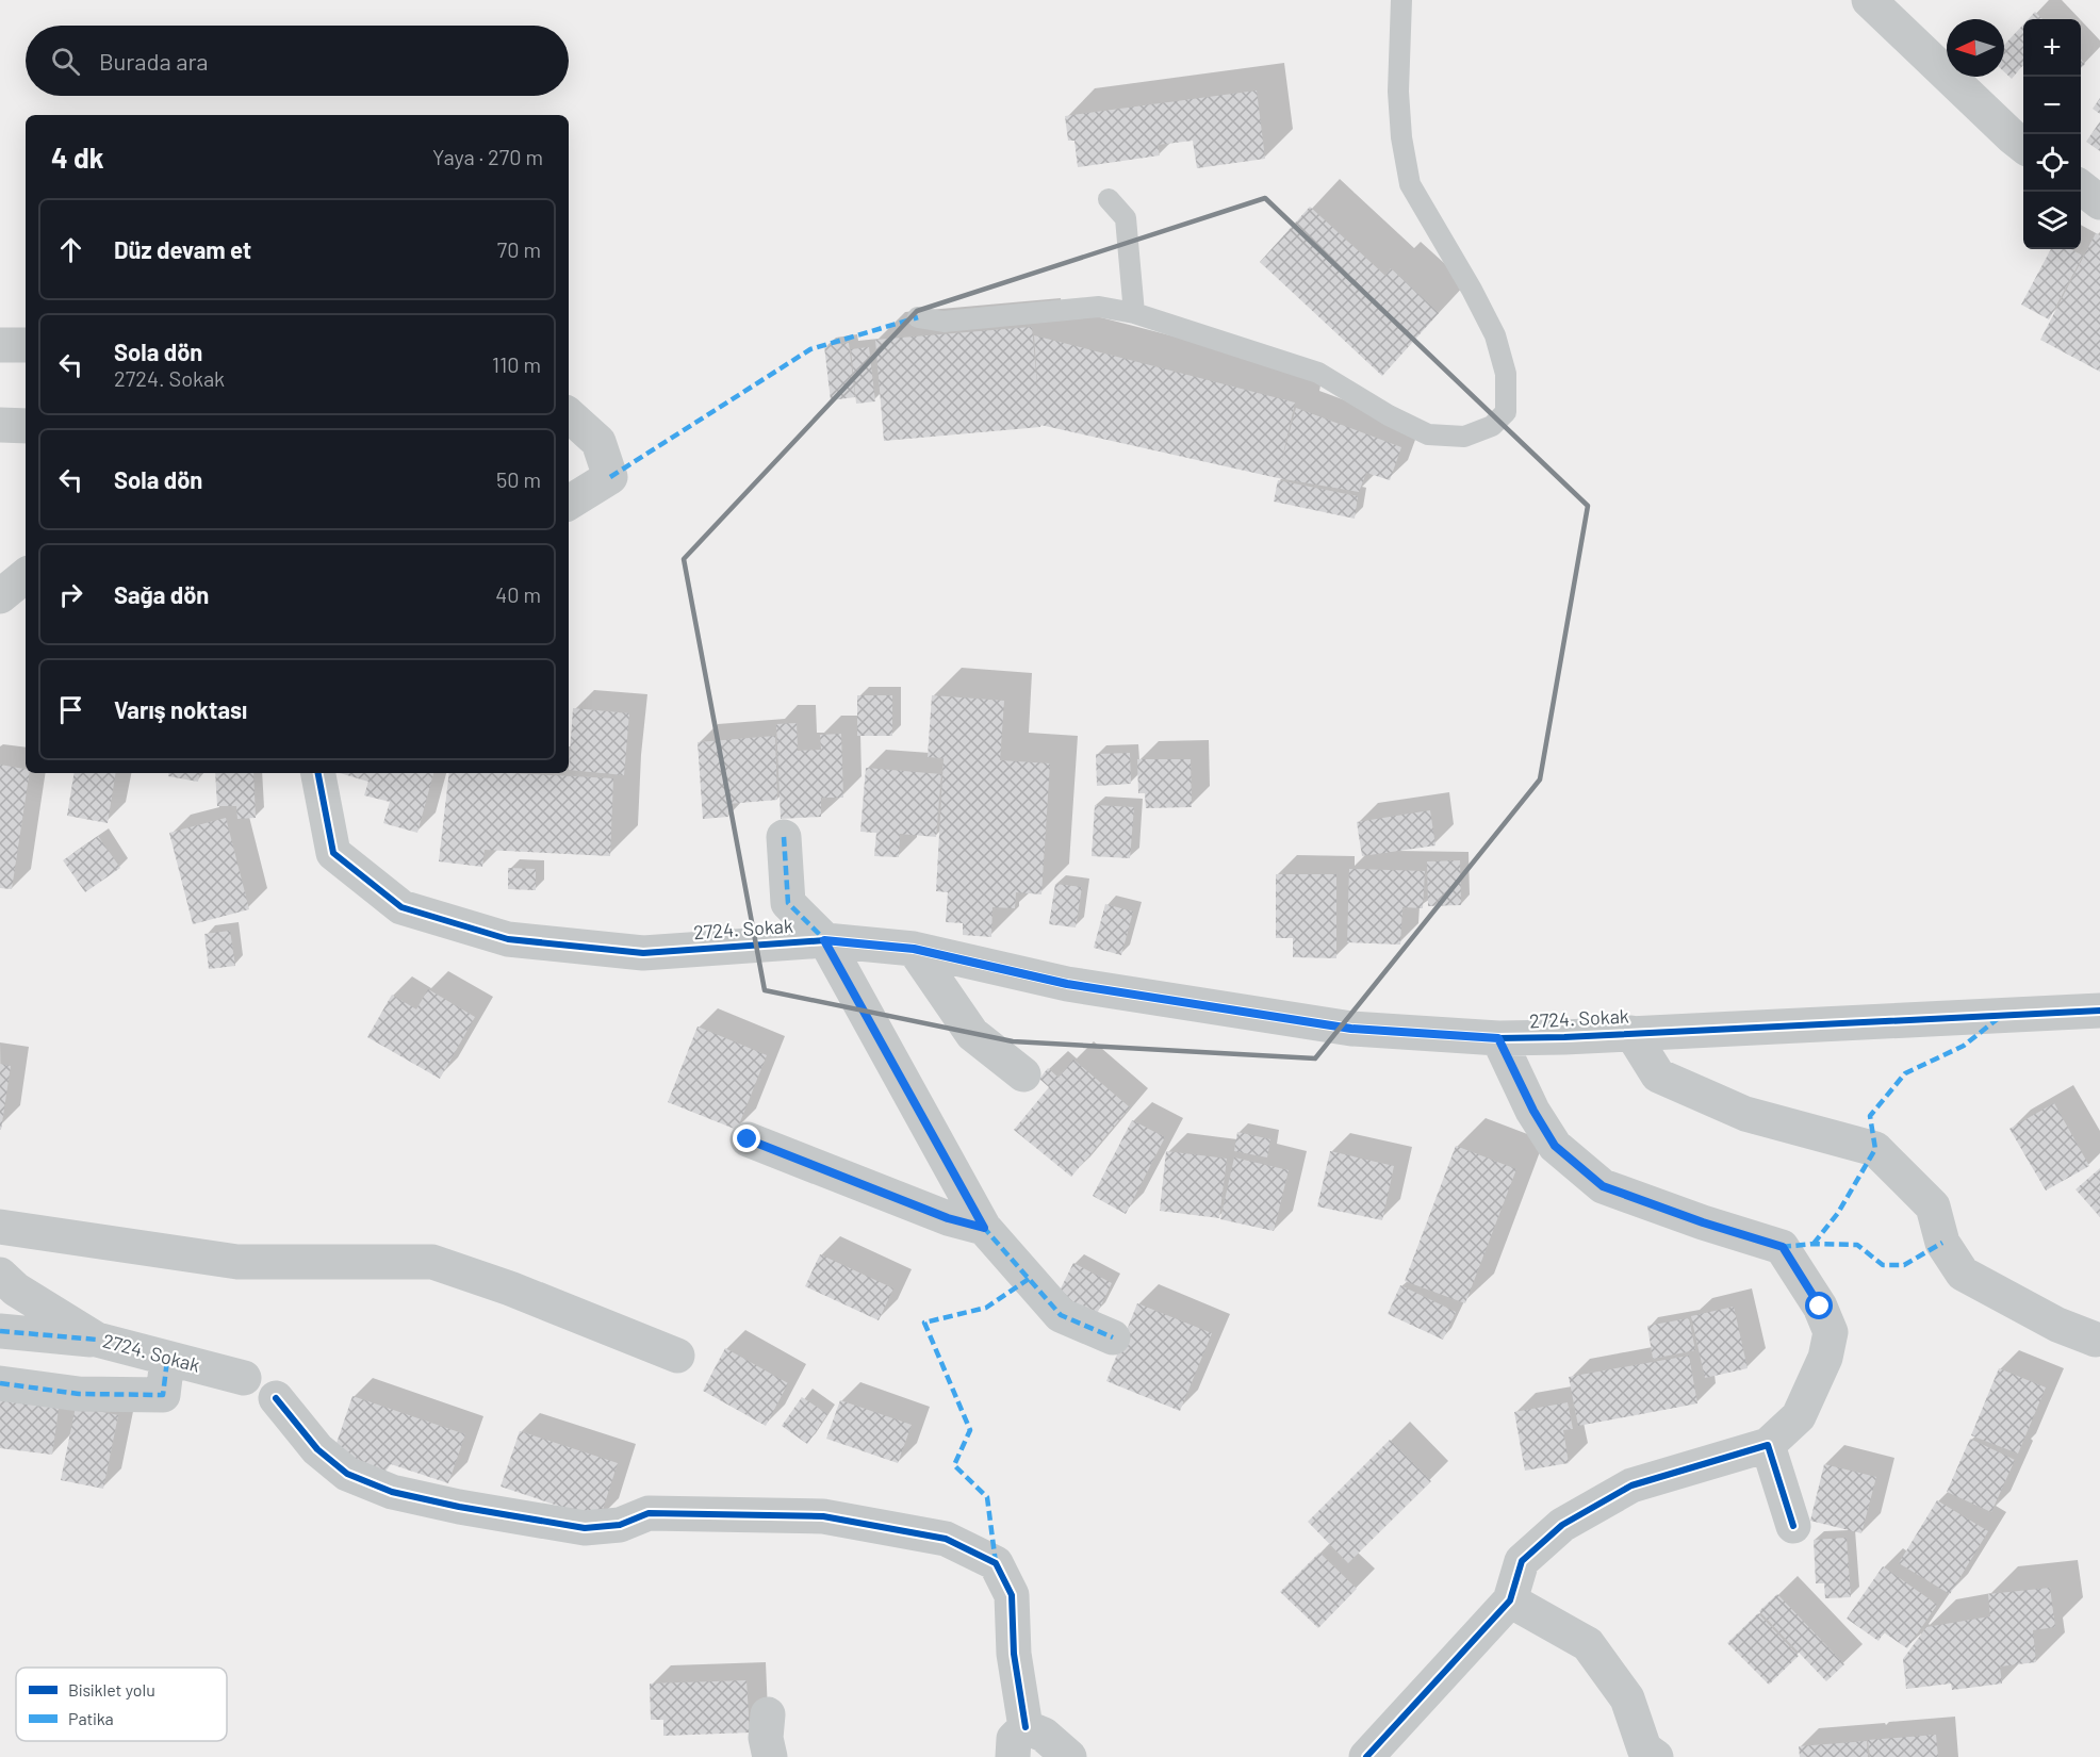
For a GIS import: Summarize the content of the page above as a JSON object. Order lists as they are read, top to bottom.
{
  "streets": {
    "street": ["2724. Sokak"]
  },
  "legend": ["Bisiklet yolu", "Patika"],
  "north": "left",
  "page": {
    "map_buttons": ["+", "−"],
    "search": "Burada ara",
    "heading": ["4 dk", "Yaya · 270 m"],
    "list": [
      ["Düz devam et", "70 m"],
      ["Sola dön", "2724. Sokak", "110 m"],
      ["Sola dön", "50 m"],
      ["Sağa dön", "40 m"],
      "Varış noktası"
    ]
  }
}
